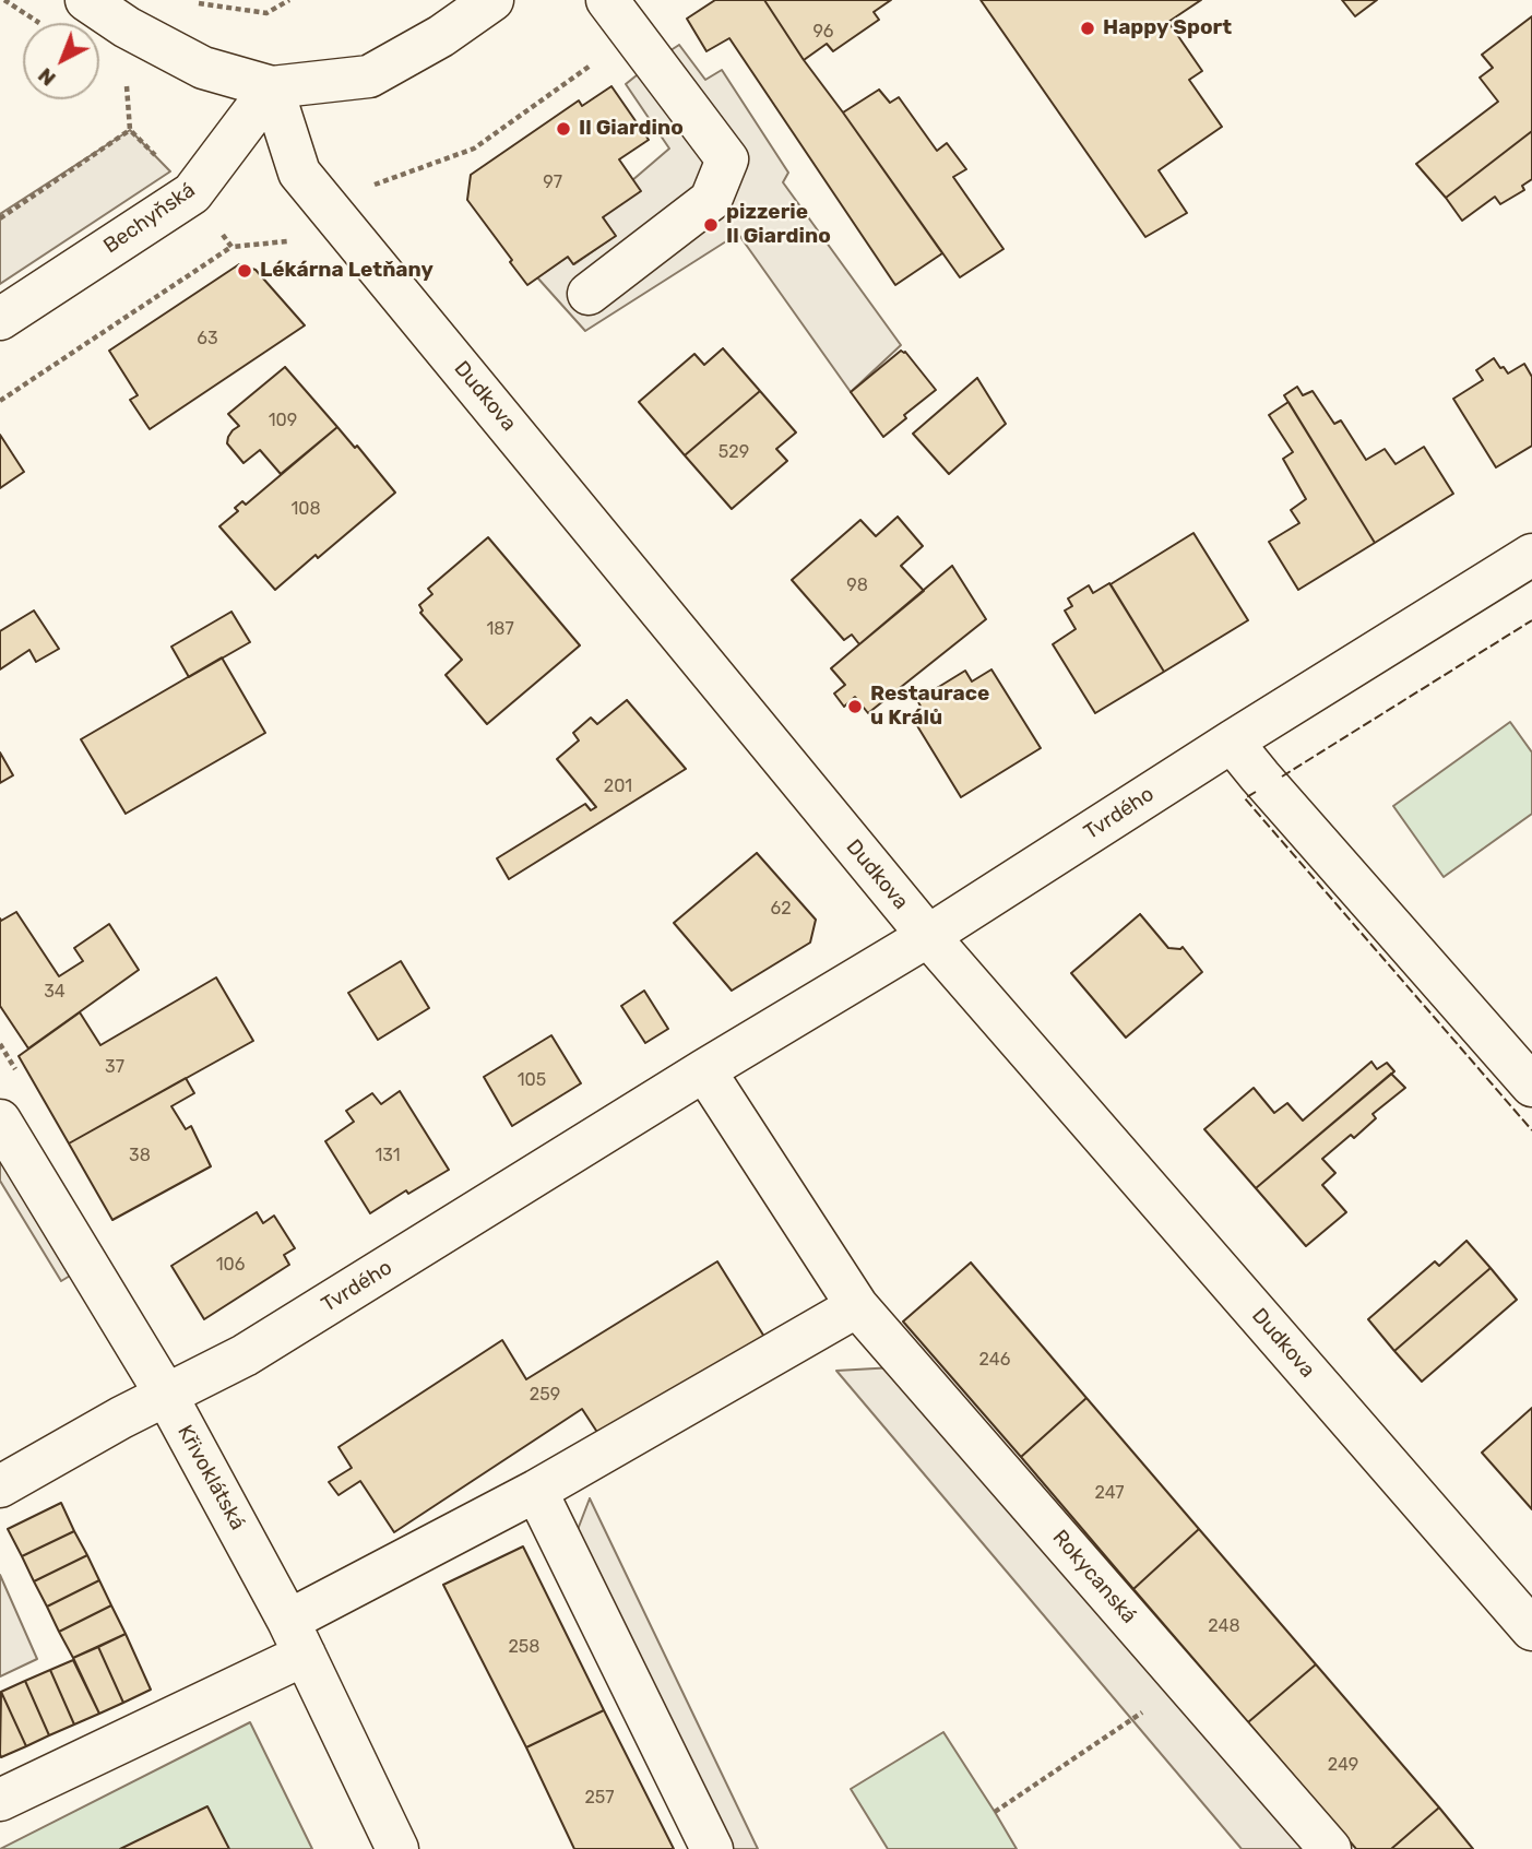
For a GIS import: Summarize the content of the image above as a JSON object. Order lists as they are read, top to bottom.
{
  "streets": {
    "street": [
      "Bechyňská",
      "Dudkova",
      "Tvrdého",
      "Křivoklátská",
      "Rokycanská"
    ]
  },
  "crossings": [
    ["Bechyňská", "Dudkova"],
    ["Dudkova", "Tvrdého"],
    ["Tvrdého", "Křivoklátská"]
  ],
  "places": [
    "Happy Sport",
    "Il Giardino",
    "pizzerie Il Giardino",
    "Lékárna Letňany",
    "Restaurace u Králů"
  ],
  "house_numbers": [
    "96",
    "97",
    "63",
    "109",
    "529",
    "108",
    "98",
    "187",
    "201",
    "62",
    "34",
    "37",
    "105",
    "38",
    "131",
    "106",
    "246",
    "259",
    "247",
    "248",
    "258",
    "249",
    "257"
  ],
  "north": "bottom left"
}
